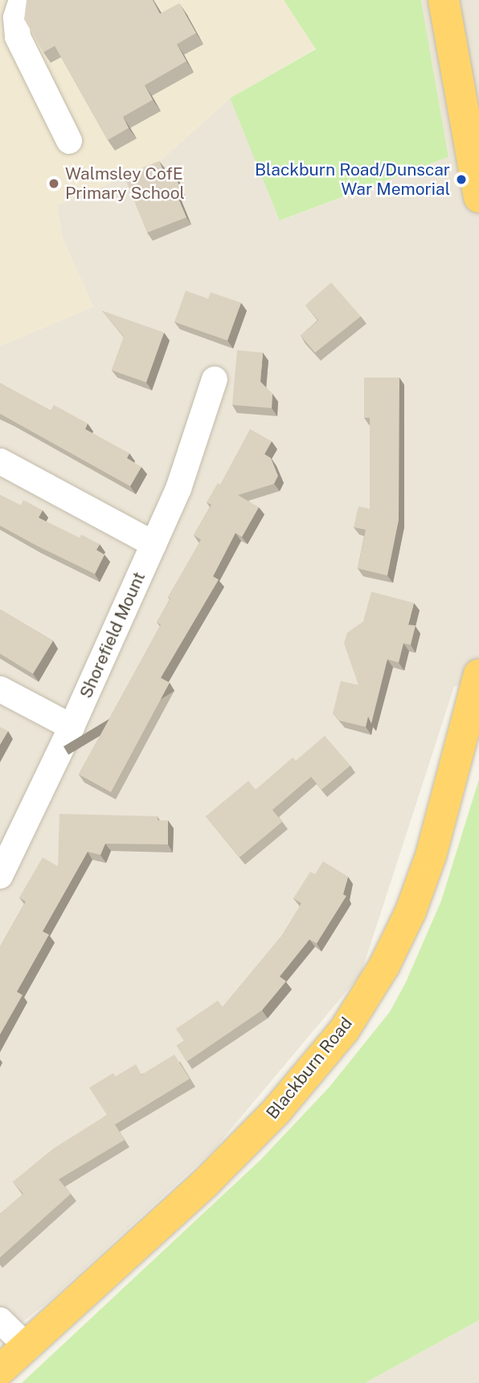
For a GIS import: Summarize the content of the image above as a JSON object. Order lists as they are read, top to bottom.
{
  "streets": {
    "highway": ["Blackburn Road"],
    "street": ["Shorefield Mount"]
  },
  "places": ["Blackburn Road/Dunscar War Memorial", "Walmsley CofE Primary School"]
}
